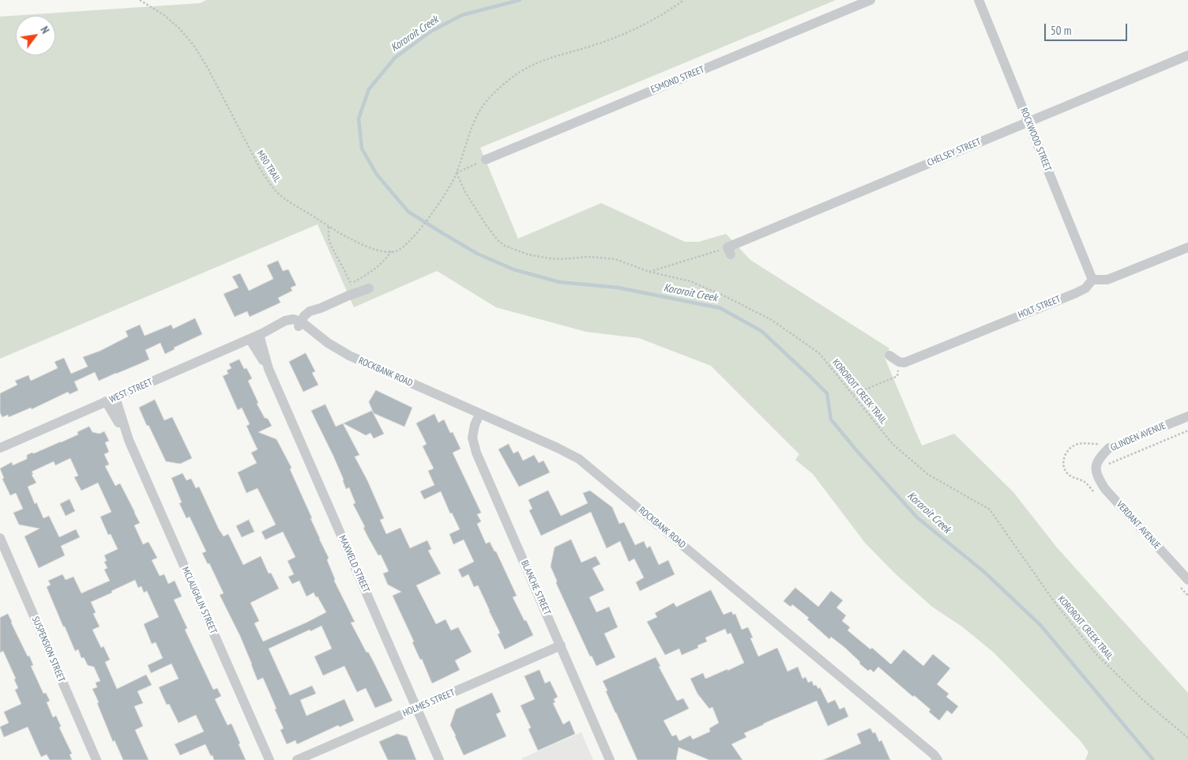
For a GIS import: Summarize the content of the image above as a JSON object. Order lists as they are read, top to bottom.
{
  "streets": {
    "street": [
      "ESMOND STREET",
      "ROCKWOOD STREET",
      "CHELSEY STREET",
      "HOLT STREET",
      "ROCKBANK ROAD",
      "WEST STREET",
      "GLINDEN AVENUE",
      "VERDANT AVENUE",
      "MAXWELD STREET",
      "BLANCHE STREET",
      "MCLAUGHLIN STREET",
      "SUSPENSION STREET",
      "HOLMES STREET"
    ],
    "path": ["M80 TRAIL", "KOROROIT CREEK TRAIL"]
  },
  "crossings": [
    ["ROCKWOOD STREET", "CHELSEY STREET"],
    ["ROCKWOOD STREET", "HOLT STREET"],
    ["ROCKBANK ROAD", "WEST STREET"],
    ["ROCKBANK ROAD", "BLANCHE STREET"],
    ["WEST STREET", "MAXWELD STREET"],
    ["WEST STREET", "MCLAUGHLIN STREET"],
    ["GLINDEN AVENUE", "VERDANT AVENUE"],
    ["MAXWELD STREET", "HOLMES STREET"],
    ["BLANCHE STREET", "HOLMES STREET"]
  ],
  "water": ["Kororoit Creek"],
  "scale_bar": "50 m",
  "north": "top right"
}
